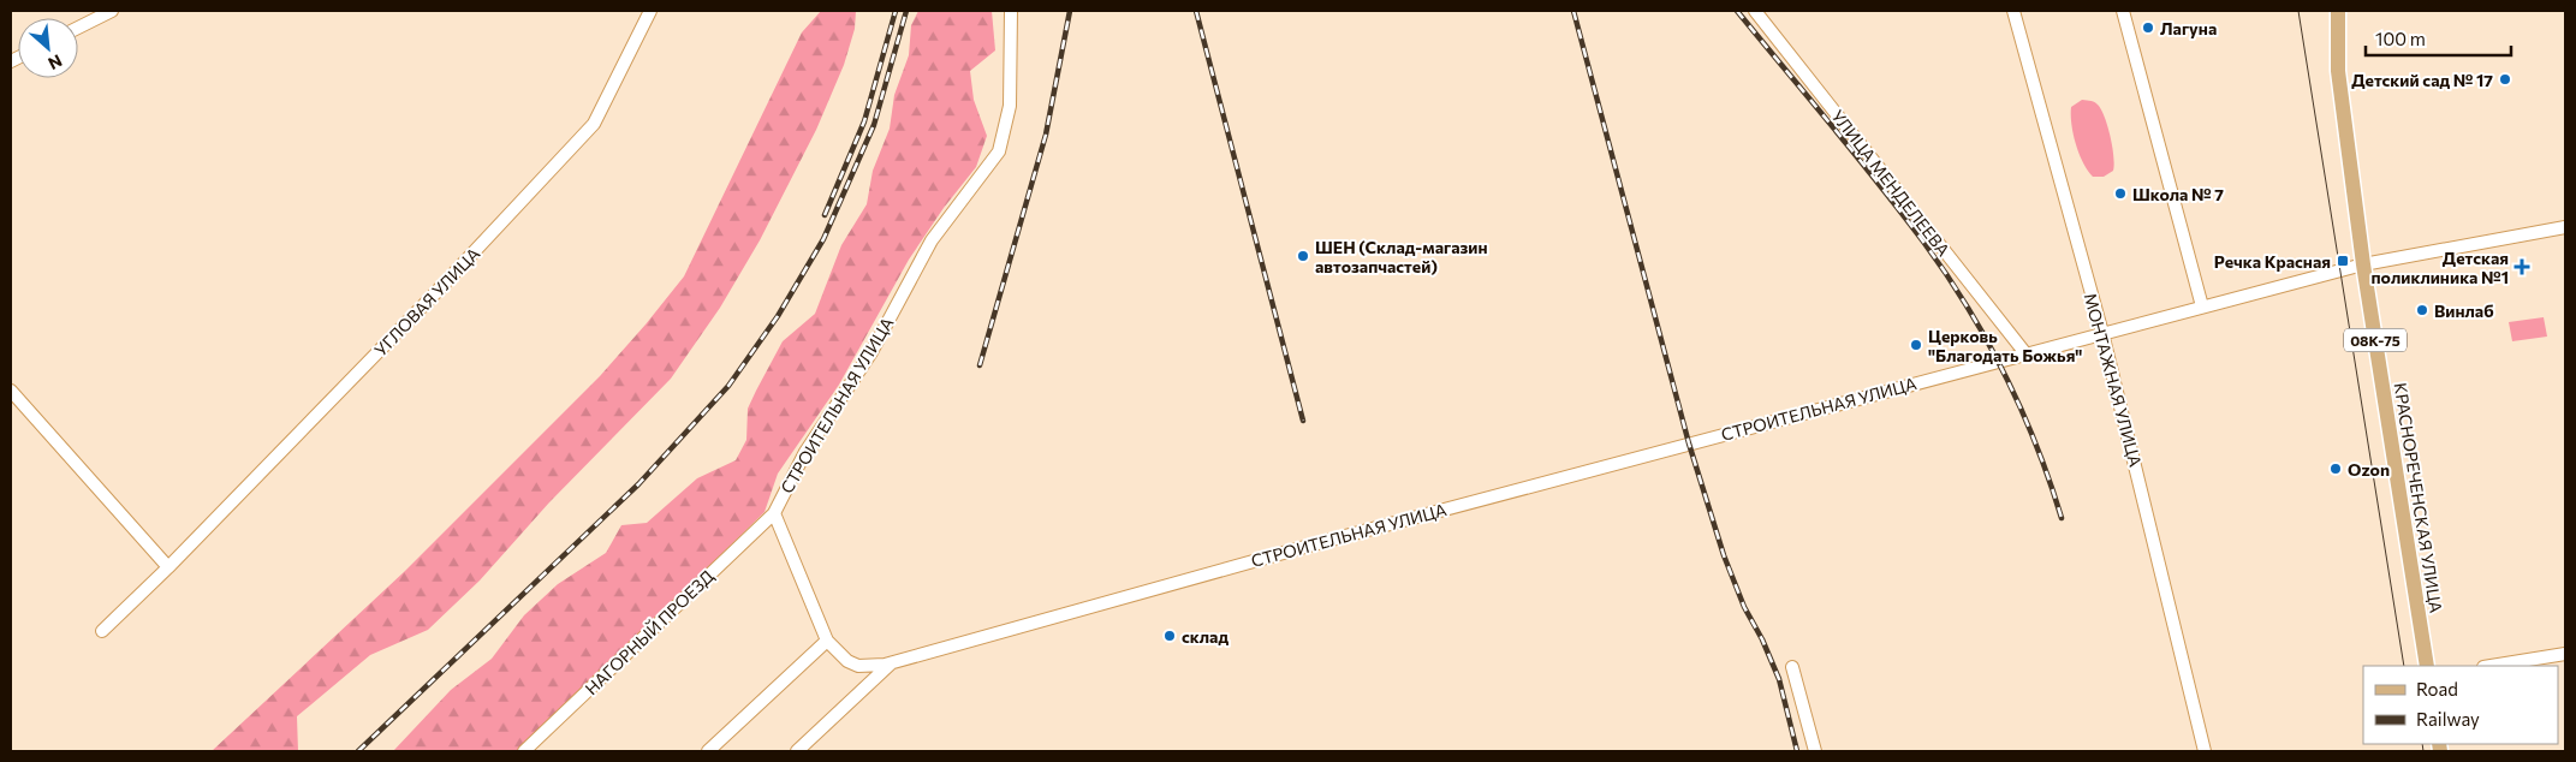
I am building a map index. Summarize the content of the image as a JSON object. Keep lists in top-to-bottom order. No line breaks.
{"streets":{"main road":["08К-75","КРАСНОРЕЧЕНСКАЯ УЛИЦА"],"street":["УЛИЦА МЕНДЕЛЕЕВА","УГЛОВАЯ УЛИЦА","МОНТАЖНАЯ УЛИЦА","СТРОИТЕЛЬНАЯ УЛИЦА","НАГОРНЫЙ ПРОЕЗД"]},"crossings":[["УЛИЦА МЕНДЕЛЕЕВА","СТРОИТЕЛЬНАЯ УЛИЦА"],["МОНТАЖНАЯ УЛИЦА","СТРОИТЕЛЬНАЯ УЛИЦА"],["СТРОИТЕЛЬНАЯ УЛИЦА","КРАСНОРЕЧЕНСКАЯ УЛИЦА"],["СТРОИТЕЛЬНАЯ УЛИЦА","НАГОРНЫЙ ПРОЕЗД"]],"places":{"other":["Лагуна","Детский сад № 17","Школа № 7","ШЕН (Склад-магазин автозапчастей)","Винлаб","Церковь \"Благодать Божья\"","Ozon","склад"],"transit":["Речка Красная"],"health":["Детская поликлиника №1"]},"legend":["Road","Railway"],"scale_bar":"100 m","north":"bottom right"}
